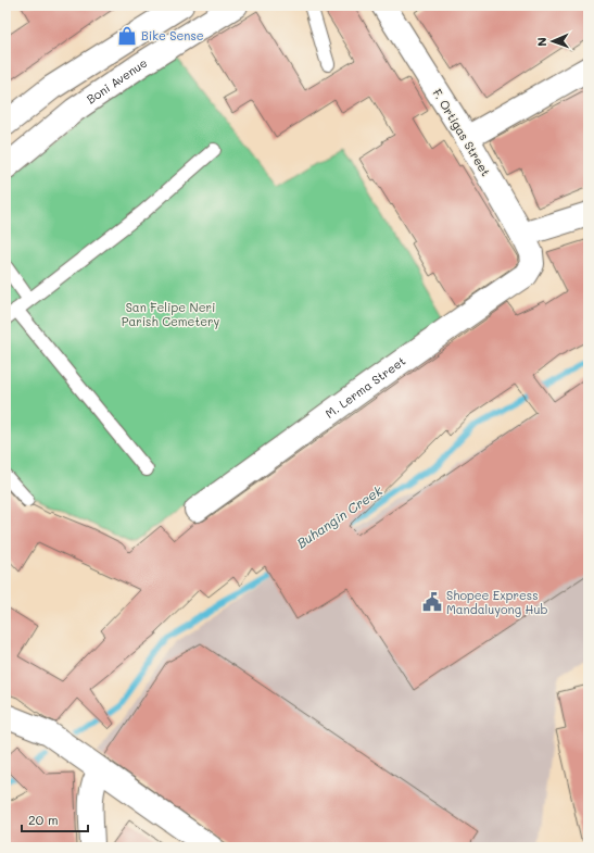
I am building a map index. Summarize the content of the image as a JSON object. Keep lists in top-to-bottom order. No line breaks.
{"streets":{"street":["Boni Avenue","F. Ortigas Street","M. Lerma Street"]},"crossings":[["F. Ortigas Street","M. Lerma Street"]],"water":["Buhangin Creek"],"parks":["San Felipe Neri Parish Cemetery"],"places":{"shop":["Bike Sense"],"public building":["Shopee Express Mandaluyong Hub"]},"scale_bar":"20 m","north":"left"}
